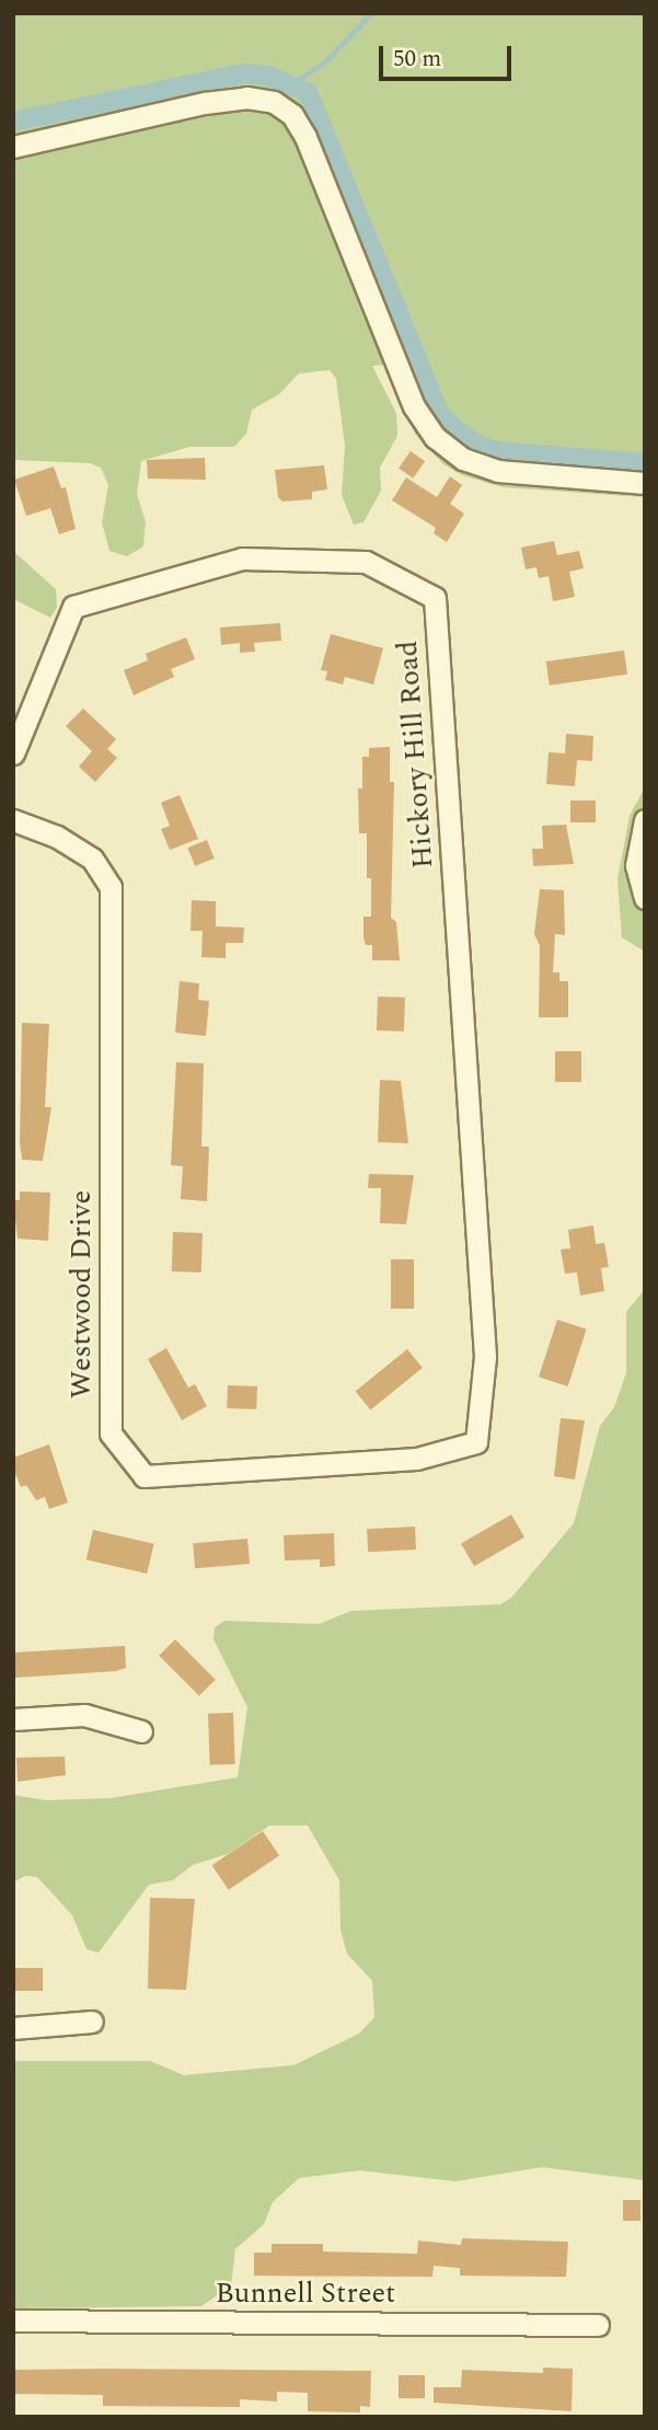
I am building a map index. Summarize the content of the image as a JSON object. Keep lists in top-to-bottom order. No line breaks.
{"streets":{"street":["Hickory Hill Road","Westwood Drive","Bunnell Street"]},"crossings":[["Hickory Hill Road","Westwood Drive"]],"scale_bar":"50 m"}
